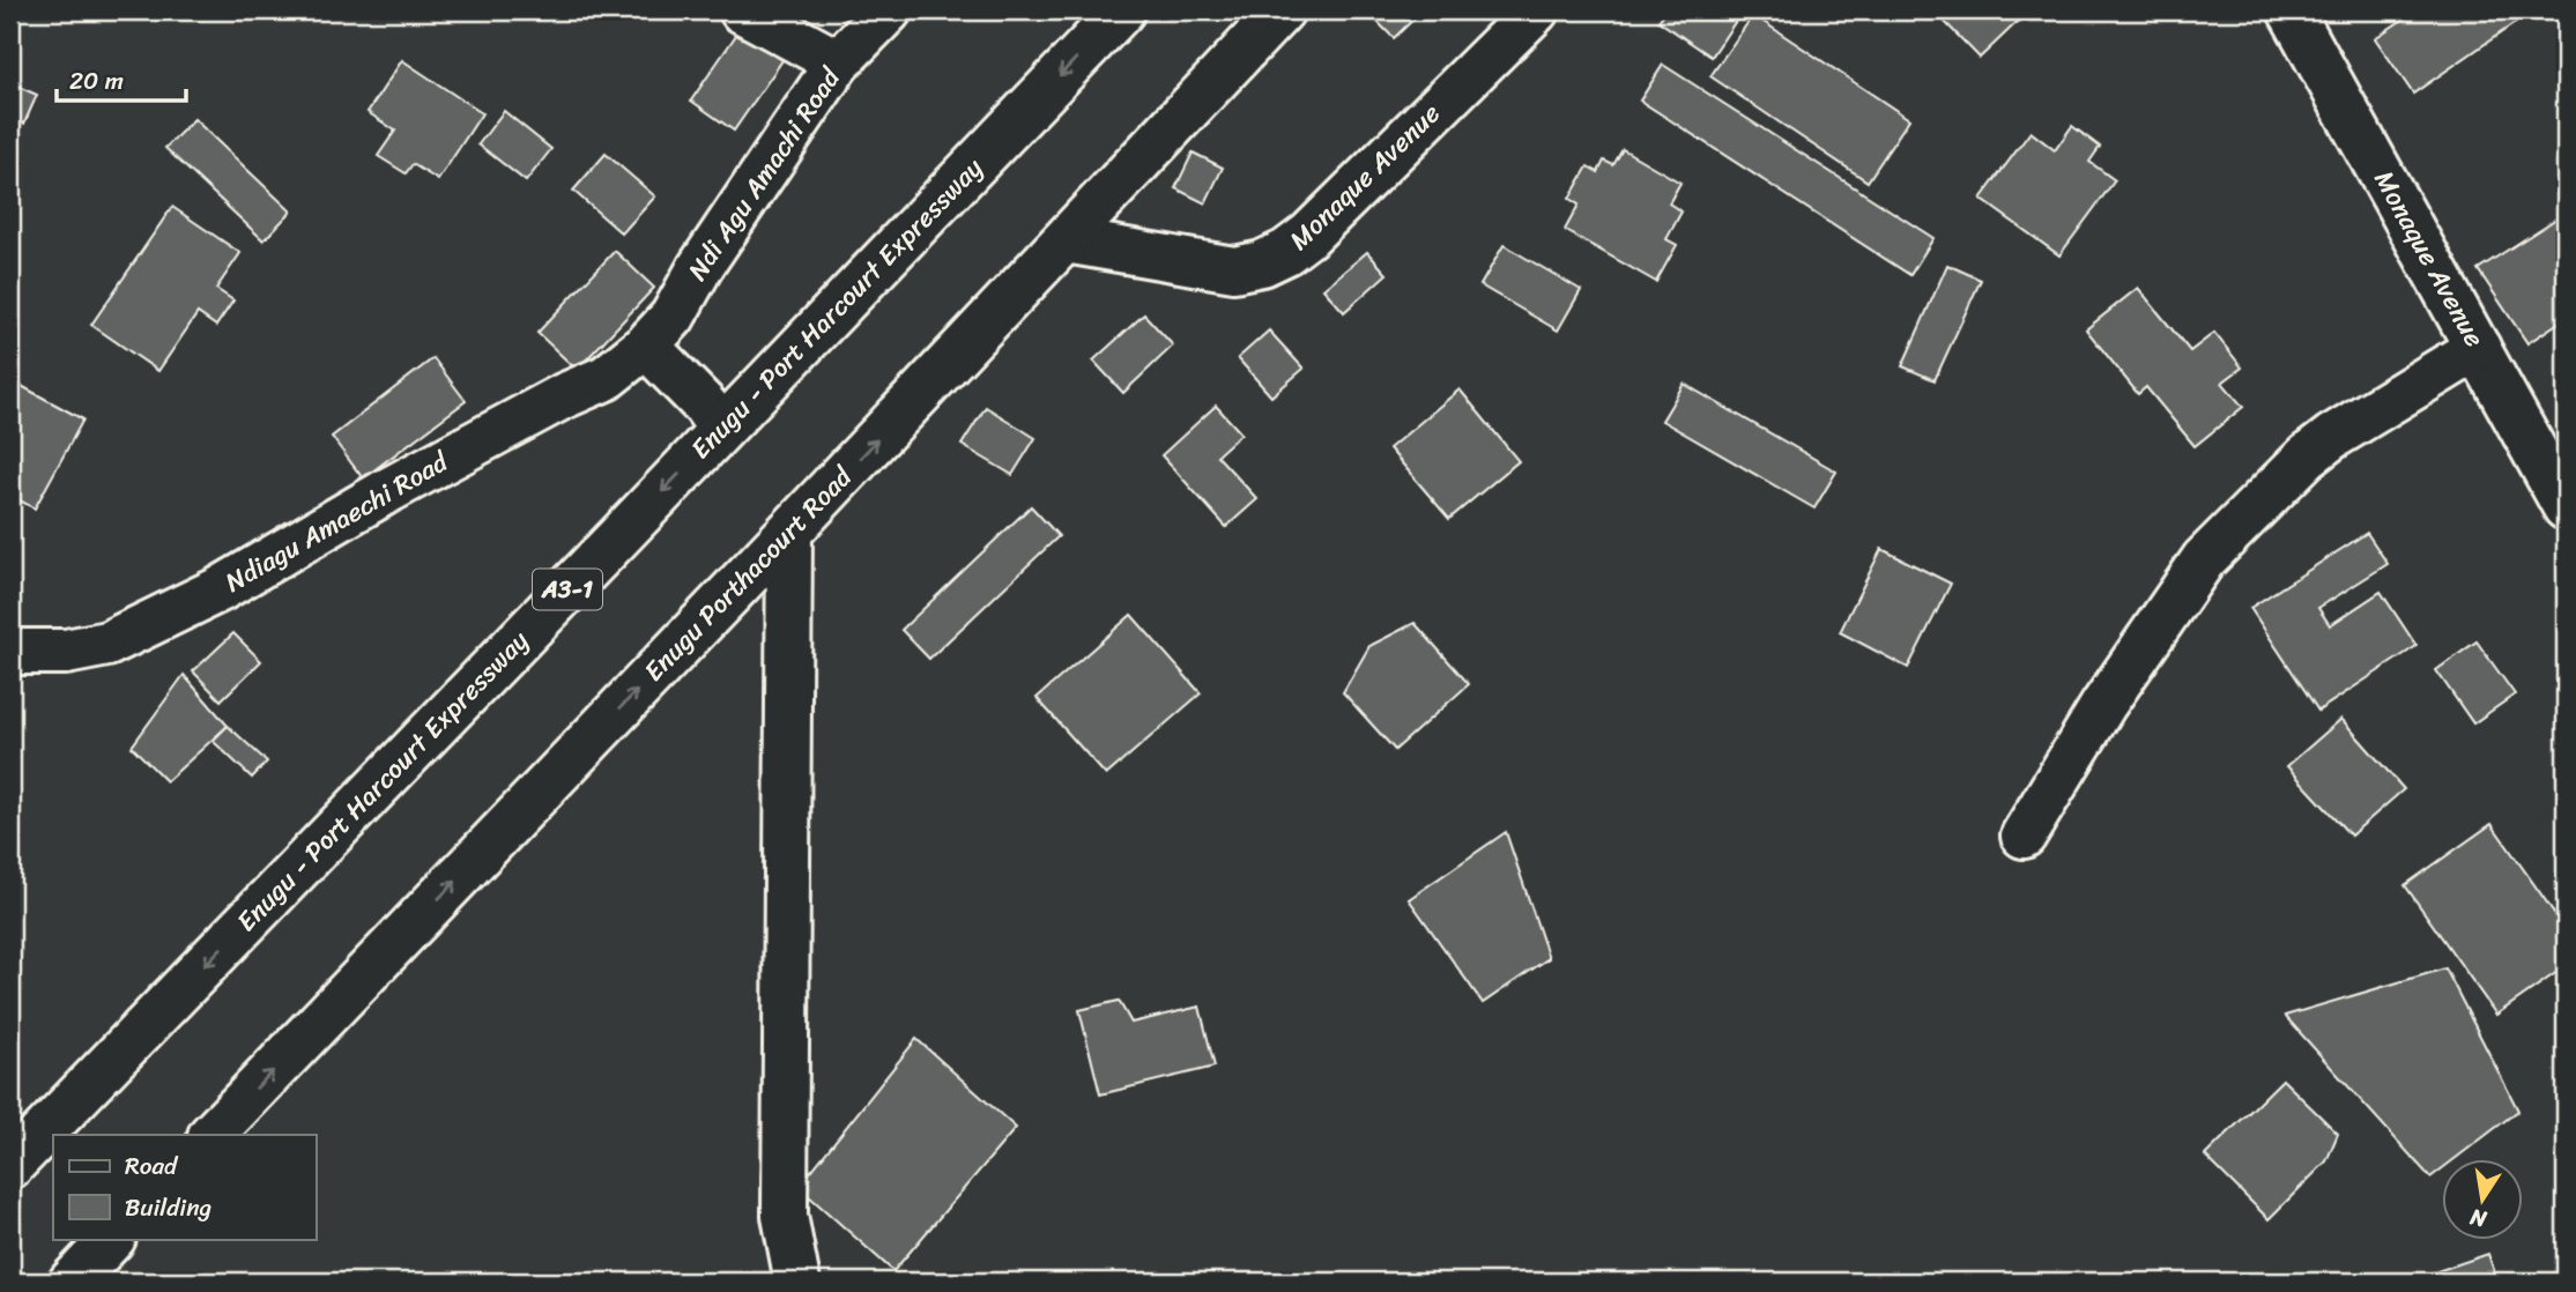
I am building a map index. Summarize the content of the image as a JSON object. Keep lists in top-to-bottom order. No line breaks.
{"streets":{"main road":["Ndi Agu Amachi Road","Monaque Avenue","Enugu - Port Harcourt Expressway","Ndiagu Amaechi Road","Enugu Porthacourt Road","A3-1"]},"crossings":[["Ndi Agu Amachi Road","Ndiagu Amaechi Road"],["Monaque Avenue","Enugu Porthacourt Road"]],"one_way":["Enugu - Port Harcourt Expressway","Enugu Porthacourt Road"],"legend":["Road","Building"],"scale_bar":"20 m","north":"bottom"}
